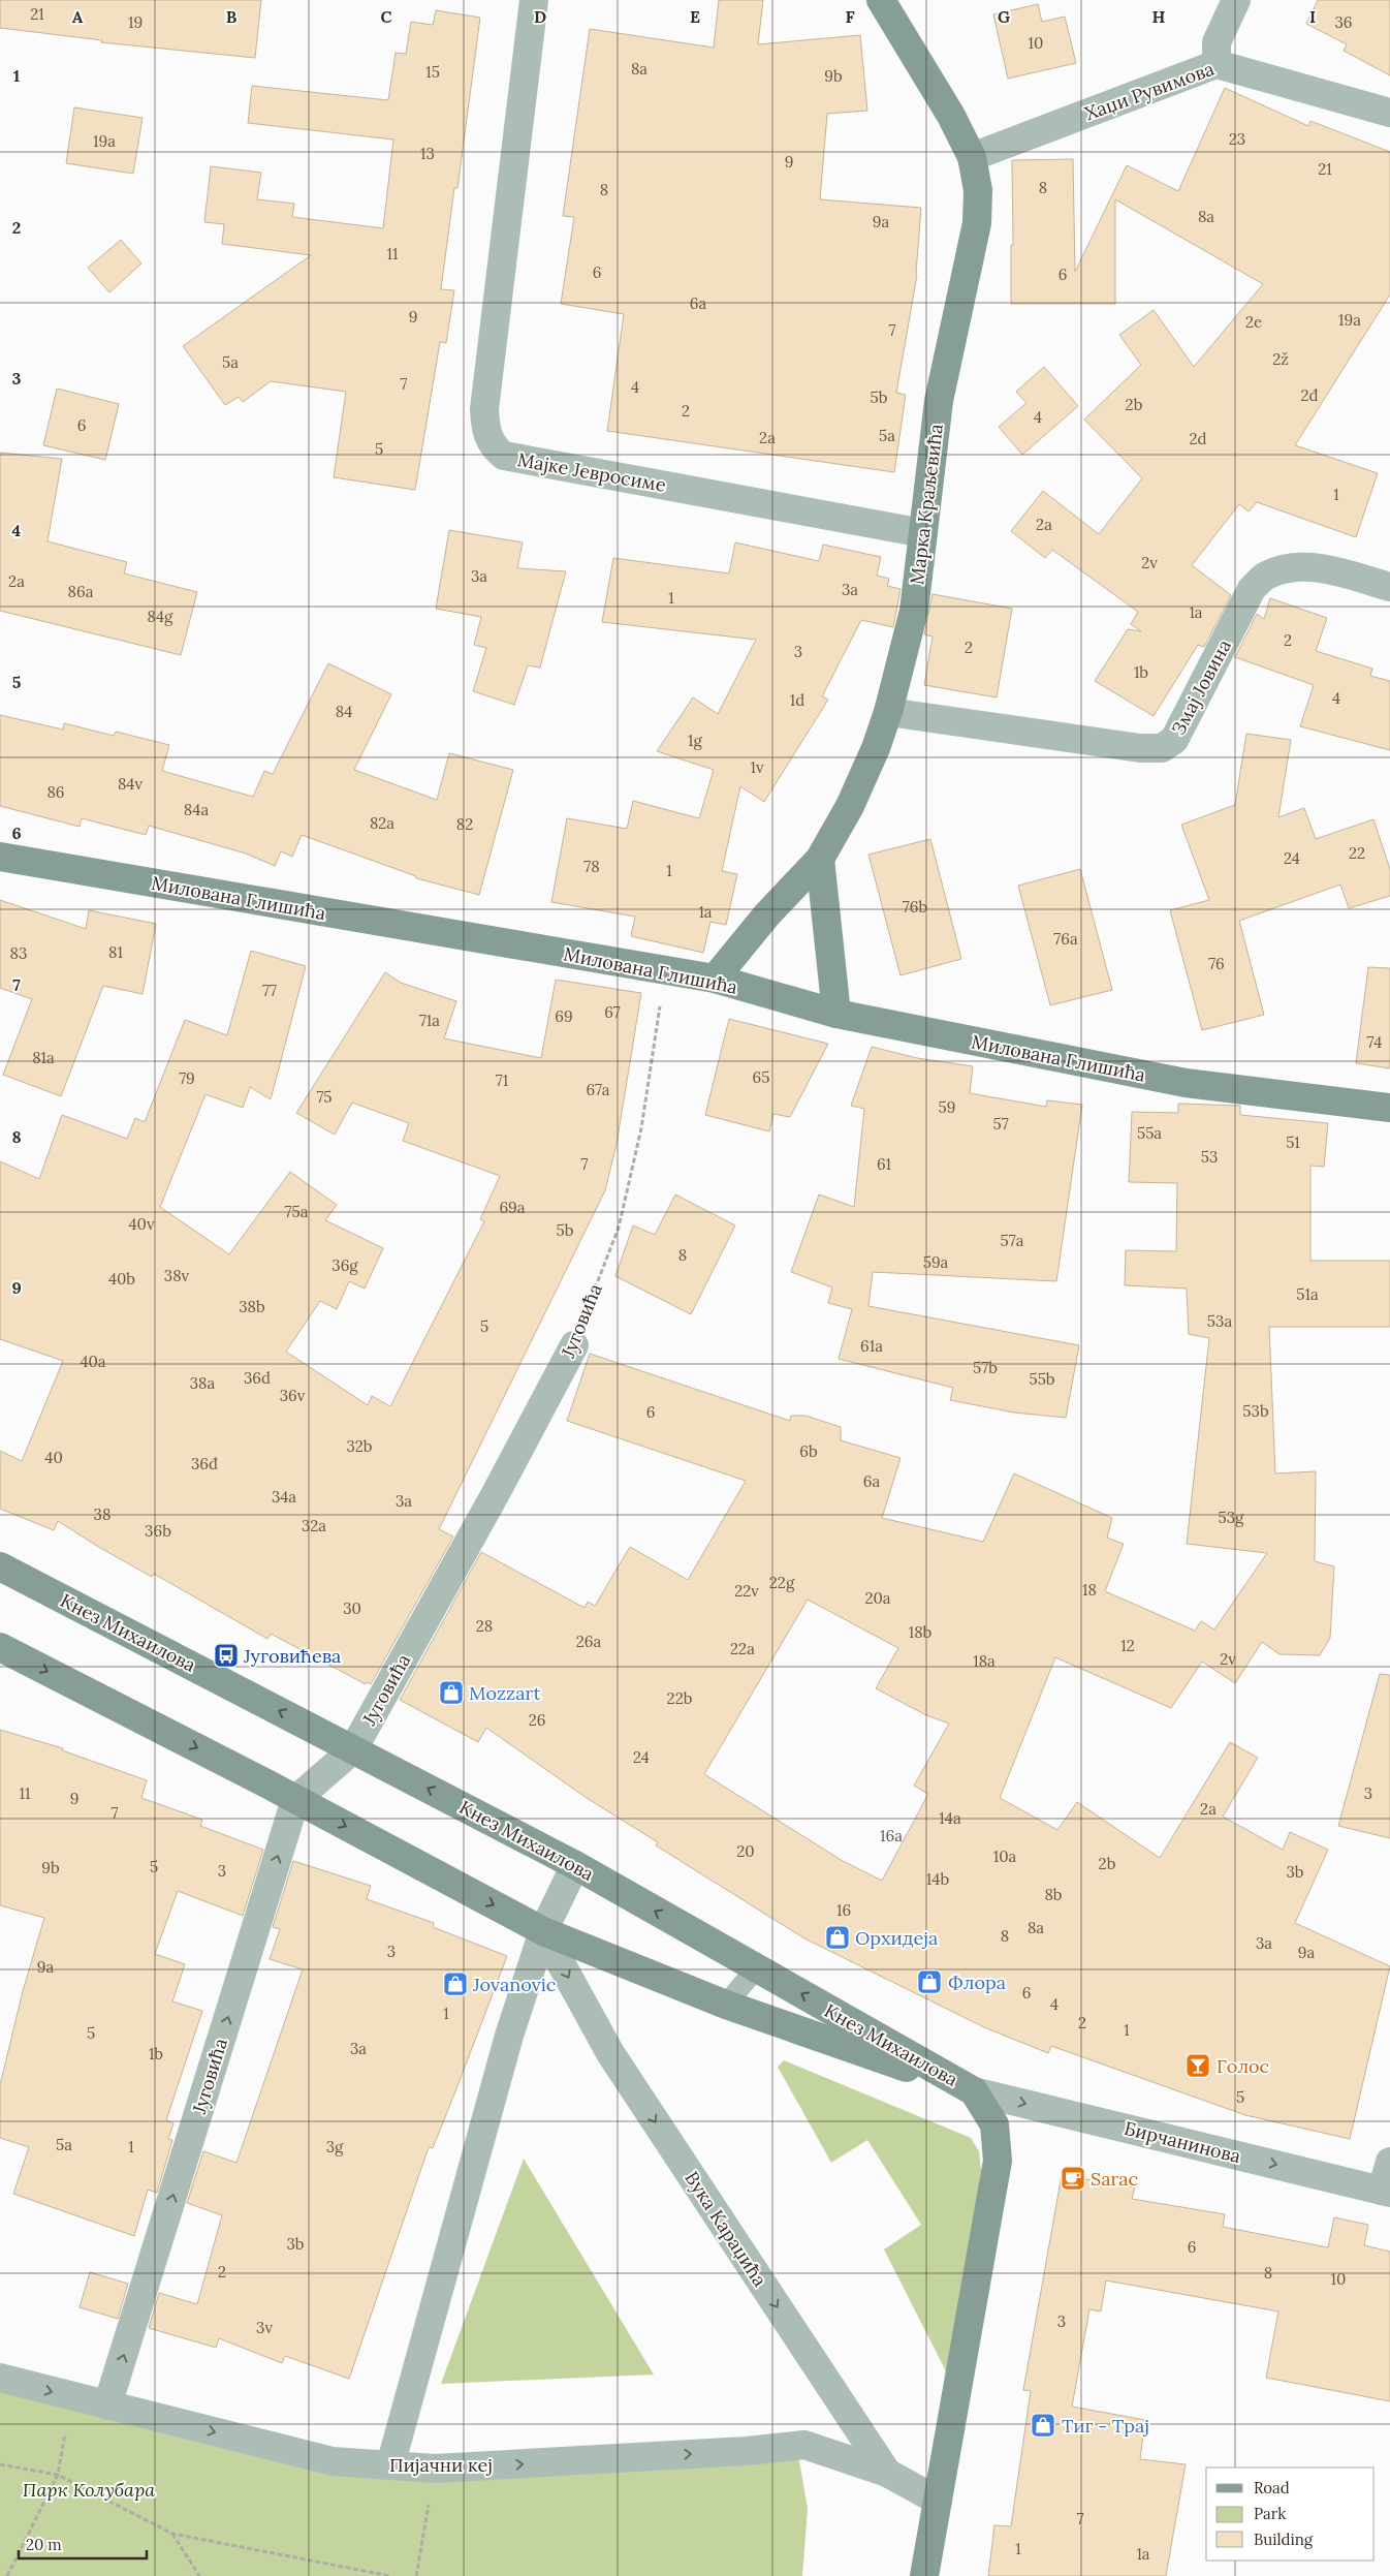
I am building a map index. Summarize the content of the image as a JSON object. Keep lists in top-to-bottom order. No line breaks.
{"streets":{"street":["Хаџи Рувимова","Мајке Јевросиме","Марка Краљевића","Змај Јовина","Милована Глишића","Југовића","Кнез Михаилова","Бирчанинова","Вука Караџића","Пијачни кеј"]},"crossings":[["Хаџи Рувимова","Марка Краљевића"],["Мајке Јевросиме","Марка Краљевића"],["Марка Краљевића","Змај Јовина"],["Марка Краљевића","Милована Глишића"],["Милована Глишића","Југовића"],["Југовића","Кнез Михаилова"],["Југовића","Пијачни кеј"],["Кнез Михаилова","Бирчанинова"],["Кнез Михаилова","Вука Караџића"],["Вука Караџића","Пијачни кеј"]],"one_way":["Југовића","Бирчанинова","Вука Караџића","Пијачни кеј"],"parks":["Парк Колубара"],"places":{"bus stop":["Југовићева"],"shop":["Mozzart","Орхидеја","Флора","Jovanovic","Тиг - Трај"],"bar":["Голос"],"cafe":["Sarac"]},"house_numbers":["21","19","36","10","8a","15","9b","23","19a","13","9","21","8","8","8a","9a","11","6","6","6a","9","19a","2e","7","2ž","5a","7","4","2đ","5b","2b","2","4","6","5a","2a","2d","5","1","2a","2v","3a","2a","3a","86a","1","1a","84g","2","2","3","1b","4","1d","84","1g","1v","84v","86","84a","82a","82","22","24","78","1","76b","1a","76a","81","83","76","77","67","69","71a","74","81a","65","79","71","67a","75","59","57","55a","51","53","7","61","69a","75a","40v","5b","57a","8","59a","36g","38v","40b","51a","38b","53a","5","61a","40a","57b","36d","55b","38a","36v","53b","6","32b","6b","40","36đ","6a","34a","3a","38","53g","32a","36b","22g","18","22v","20a","30","28","18b","26a","12","22a","2v","18a","22b","26","24","11","3","9","2a","7","14a","16a","20","10a","2b","5","9b","3","3b","14b","8b","16","8a","8","3a","3","9a","9a","6","4","1","2","1","5","3a","1b","5","5a","1","3g","3b","6","2","8","10","3","3v","7","1","1a"],"legend":["Road","Park","Building"],"scale_bar":"20 m","grid":{"columns":["A","B","C","D","E","F","G","H","I"],"rows":["1","2","3","4","5","6","7","8","9"]}}
